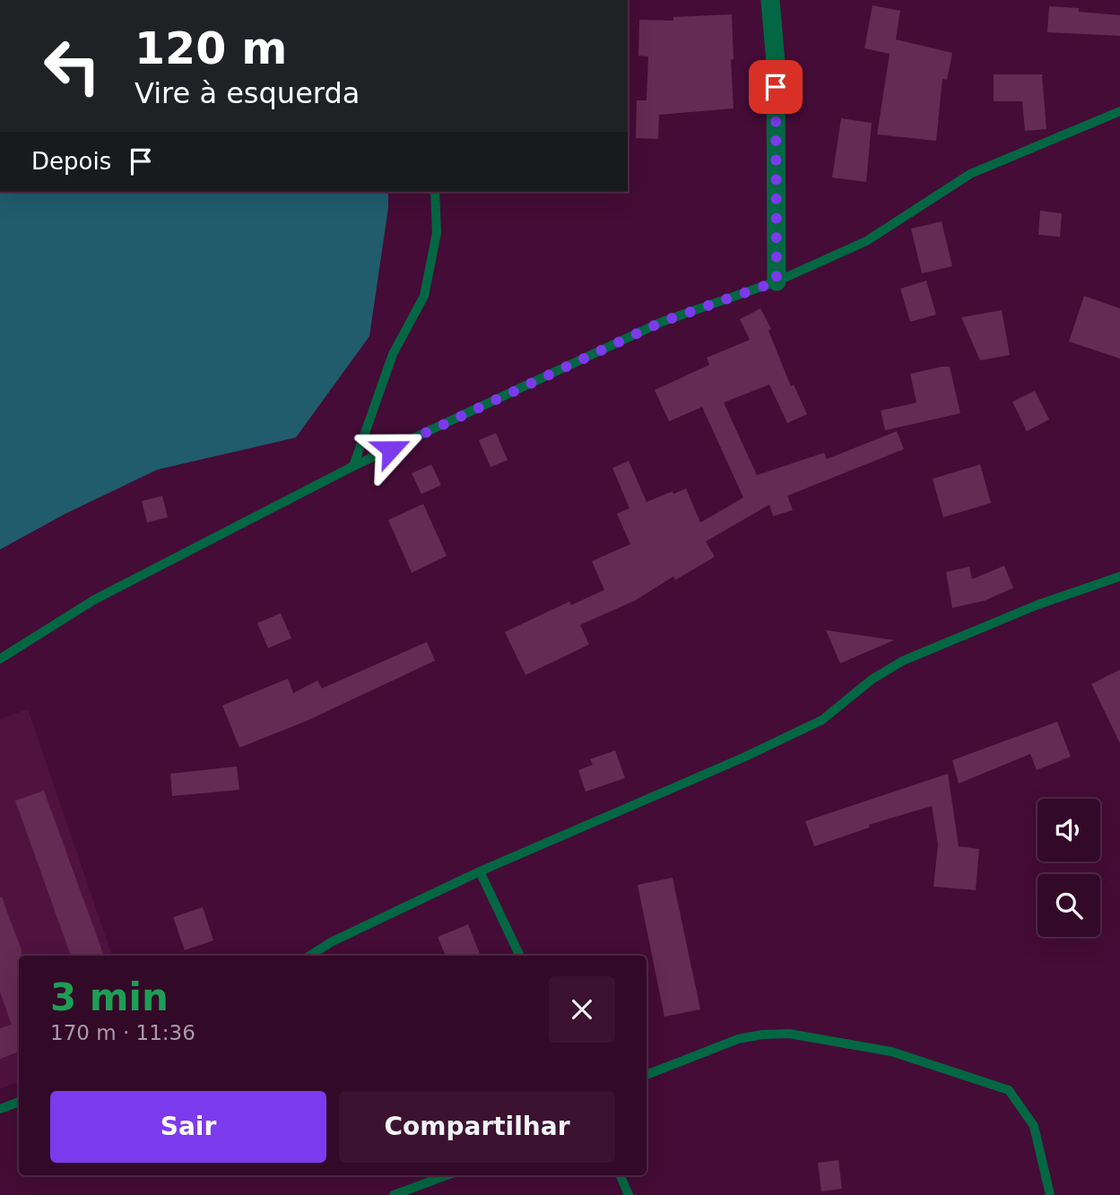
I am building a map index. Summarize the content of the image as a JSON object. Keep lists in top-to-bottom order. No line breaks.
{"page":{"turn":["120 m","Vire à esquerda"],"then":"Depois","heading":["3 min","170 m · 11:36"],"buttons":["Sair","Compartilhar"]}}
